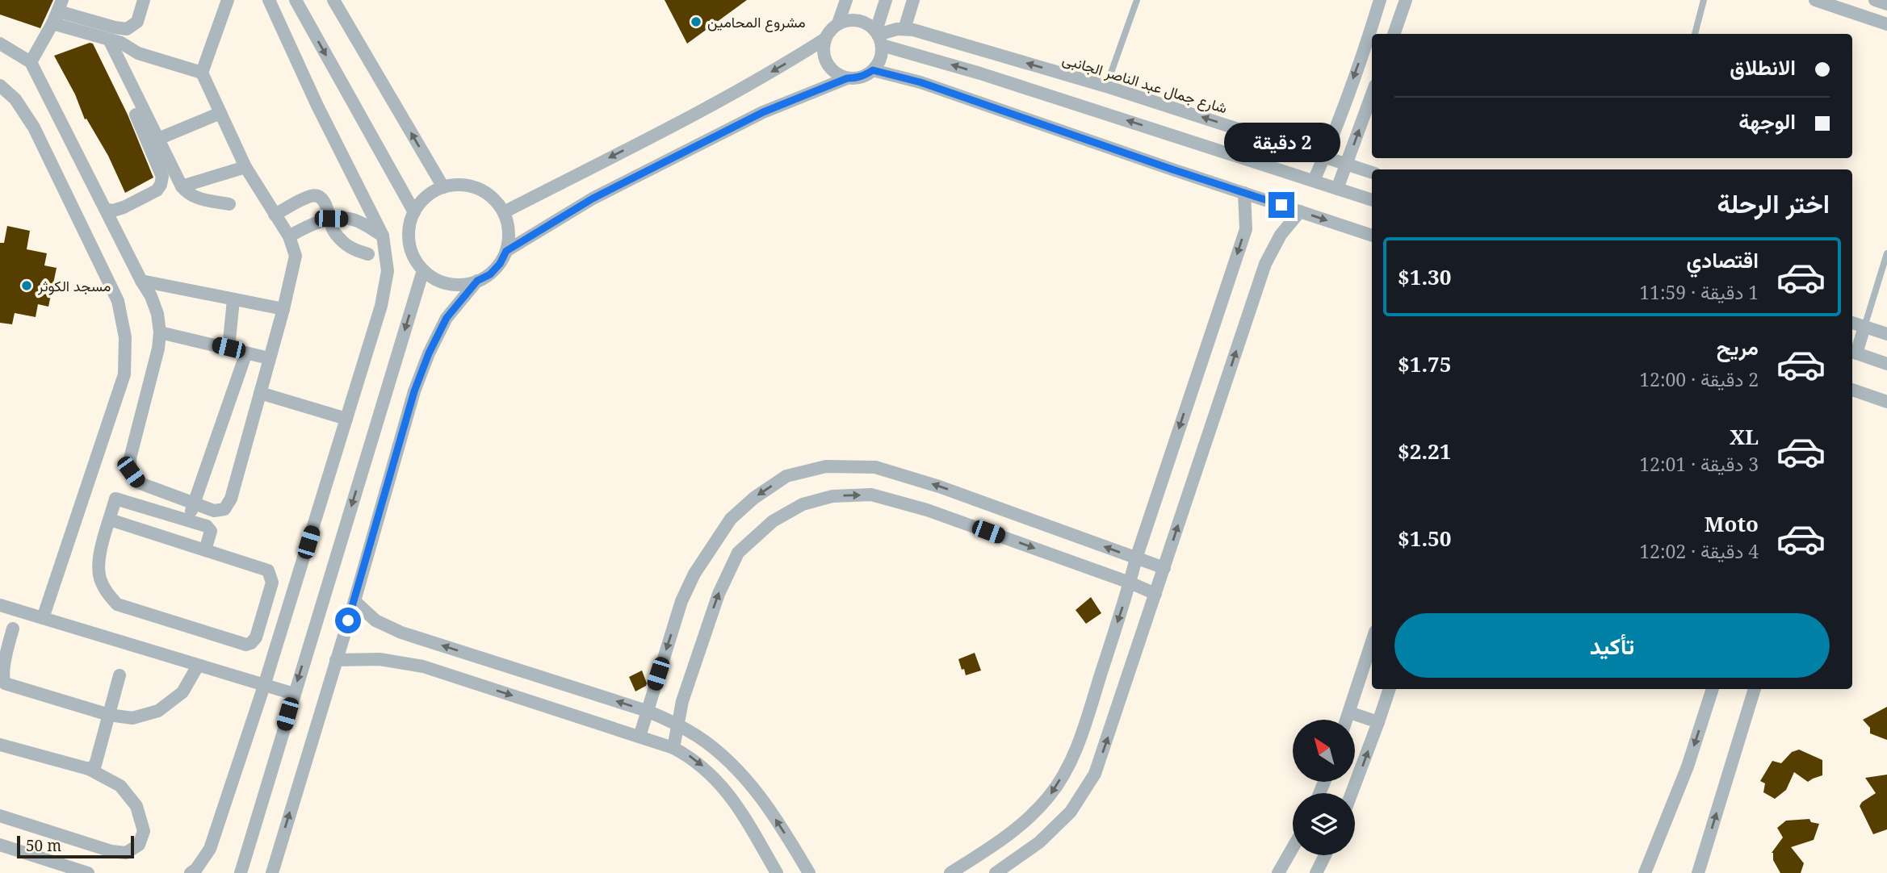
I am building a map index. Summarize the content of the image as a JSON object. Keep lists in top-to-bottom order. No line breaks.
{"streets":{"street":["شارع جمال عبد الناصر الجانبى"]},"places":["مشروع المحامين","مسجد الكوثر"],"scale_bar":"50 m","north":"top left","page":{"banner":["الانطلاق","الوجهة"],"bubble":"2 دقيقة","heading":"اختر الرحلة","list":[{"name":"اقتصادي","note":"1 دقيقة · 11:59","value":"$1.30"},{"name":"مريح","note":"2 دقيقة · 12:00","value":"$1.75"},{"name":"XL","note":"3 دقيقة · 12:01","value":"$2.21"},{"name":"Moto","note":"4 دقيقة · 12:02","value":"$1.50"}],"buttons":"تأكيد","scale":"50 m"}}
